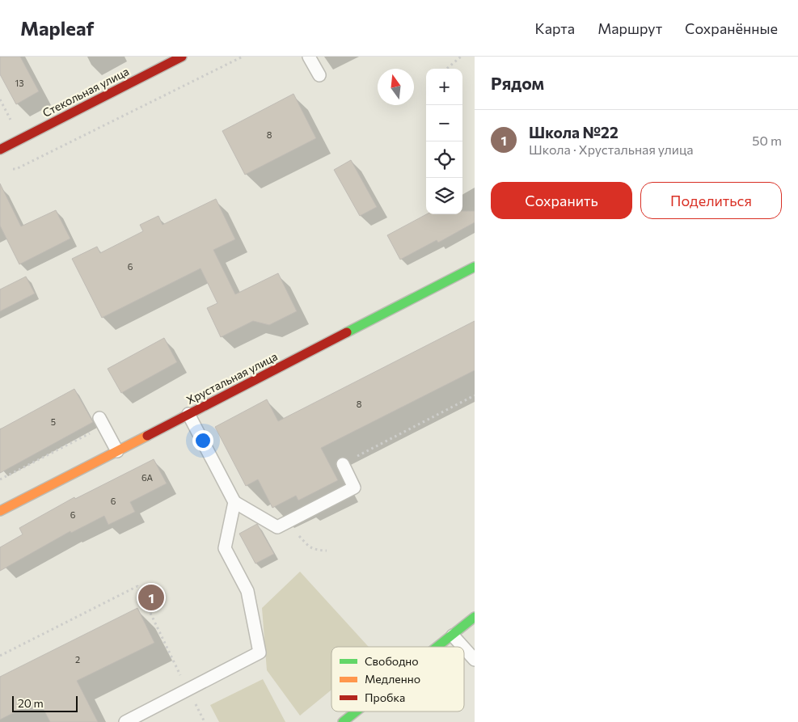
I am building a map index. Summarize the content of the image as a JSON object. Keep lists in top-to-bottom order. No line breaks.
{"streets":{"street":["Стекольная улица","Хрустальная улица"]},"house_numbers":["13","8","6","8","5","6А","6","6","2"],"legend":["Свободно","Медленно","Пробка"],"scale_bar":"20 m","north":"top","page":{"header":"Mapleaf","nav":["Карта","Маршрут","Сохранённые"],"heading":"Рядом","map_buttons":["+","−"],"list":[{"mark":"1","name":"Школа №22","note":"Школа · Хрустальная улица","value":"50 m"}],"buttons":["Сохранить","Поделиться"],"pins":"1","scale":"20 m"}}
